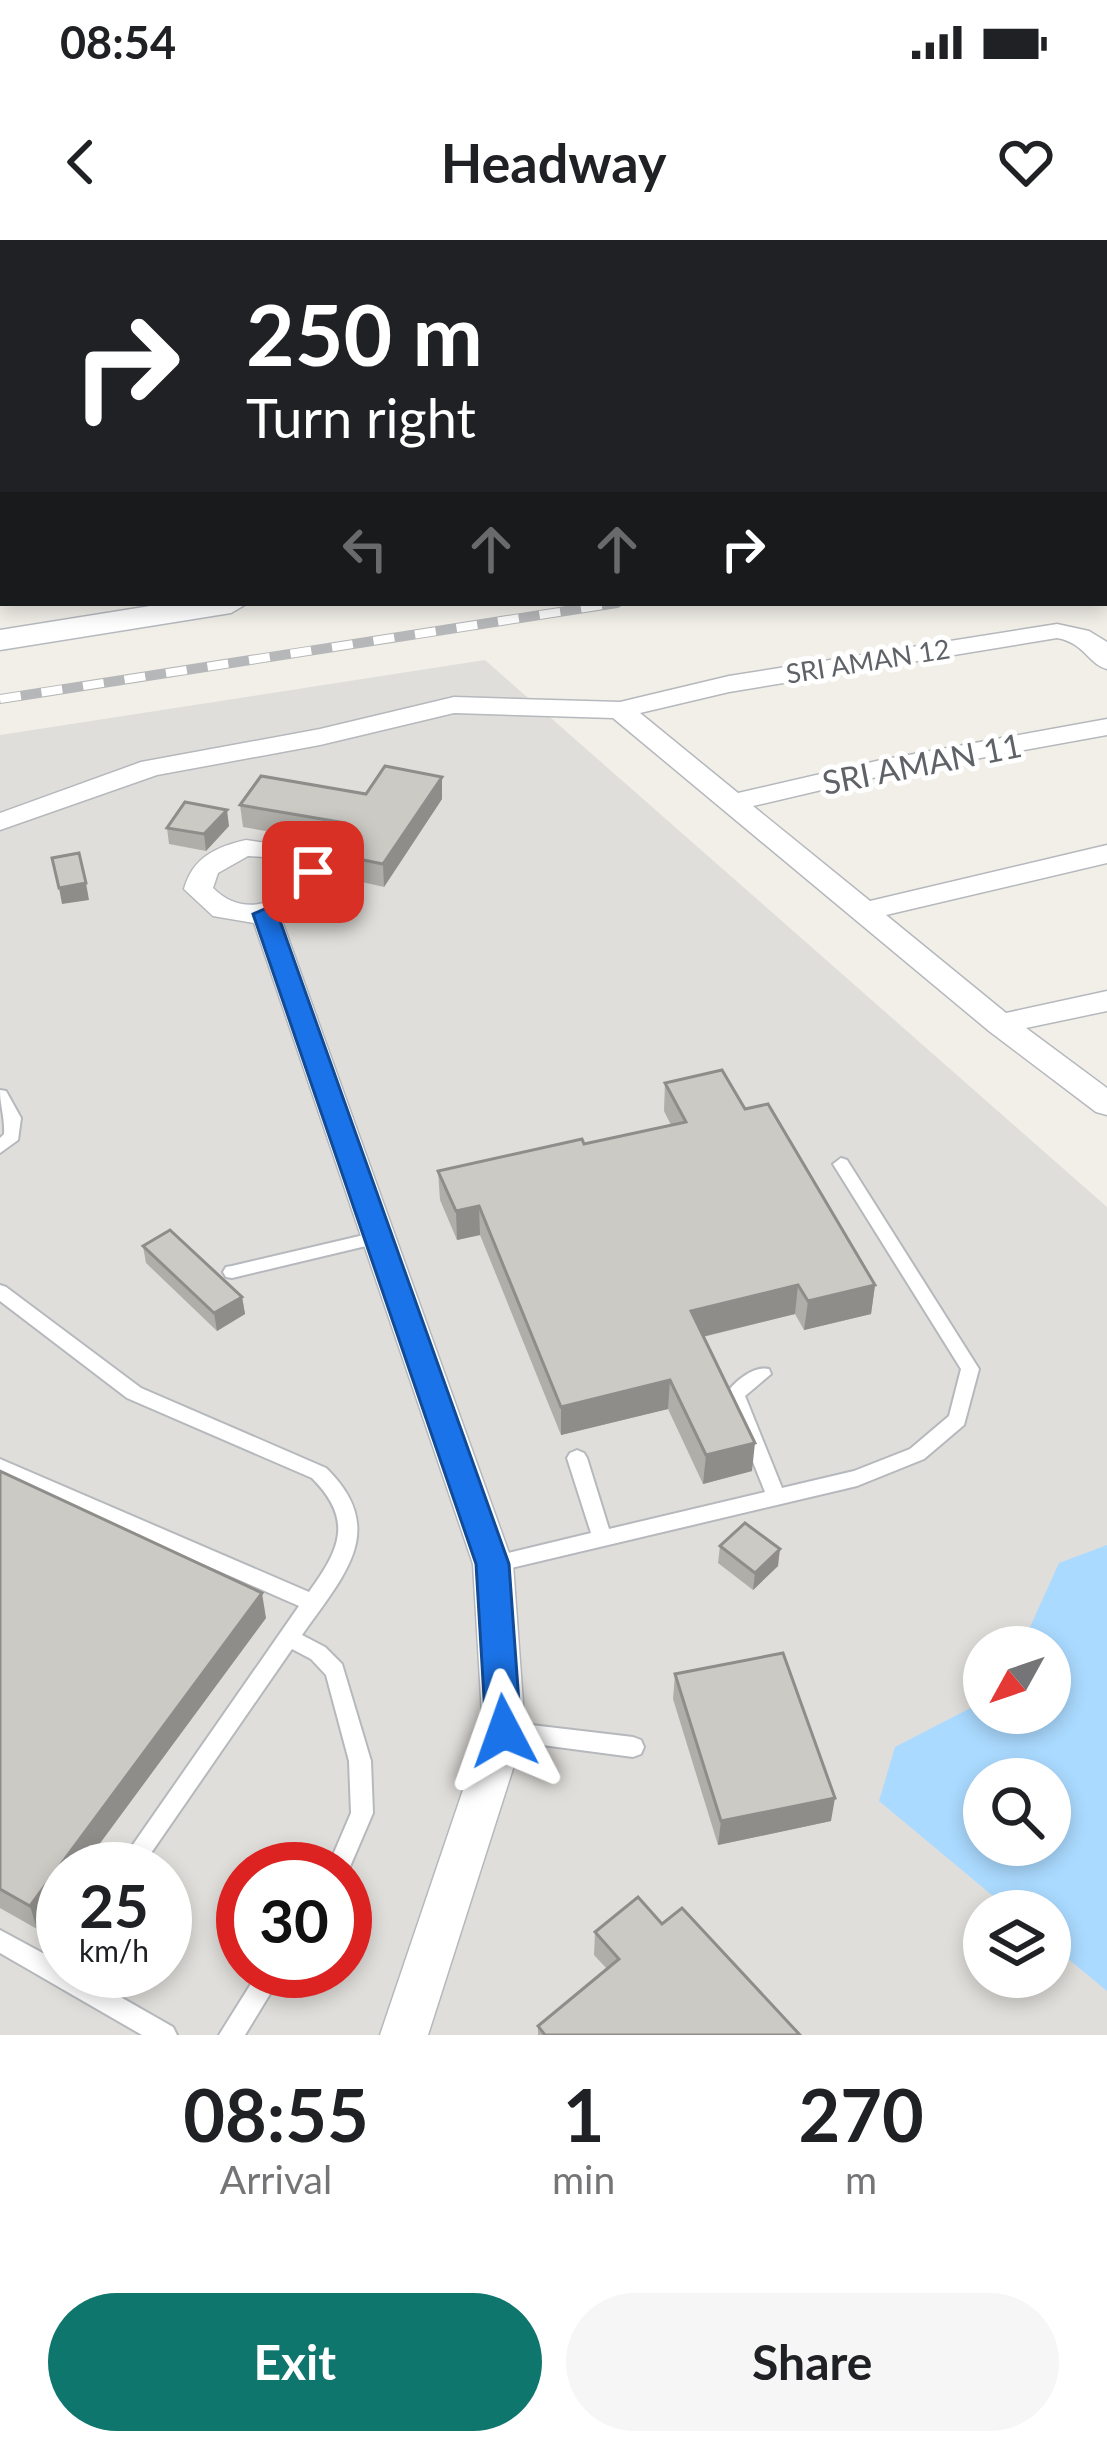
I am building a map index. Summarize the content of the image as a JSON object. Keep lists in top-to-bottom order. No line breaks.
{"streets":{"street":["SRI AMAN 12","SRI AMAN 11"]},"north":"bottom left","page":{"status":"08:54","header":"Headway","turn":["250 m","Turn right"],"speed":"25 km/h","limit":"30","eta":["08:55","Arrival","1","min","270","m"],"buttons":["Exit","Share"]}}
